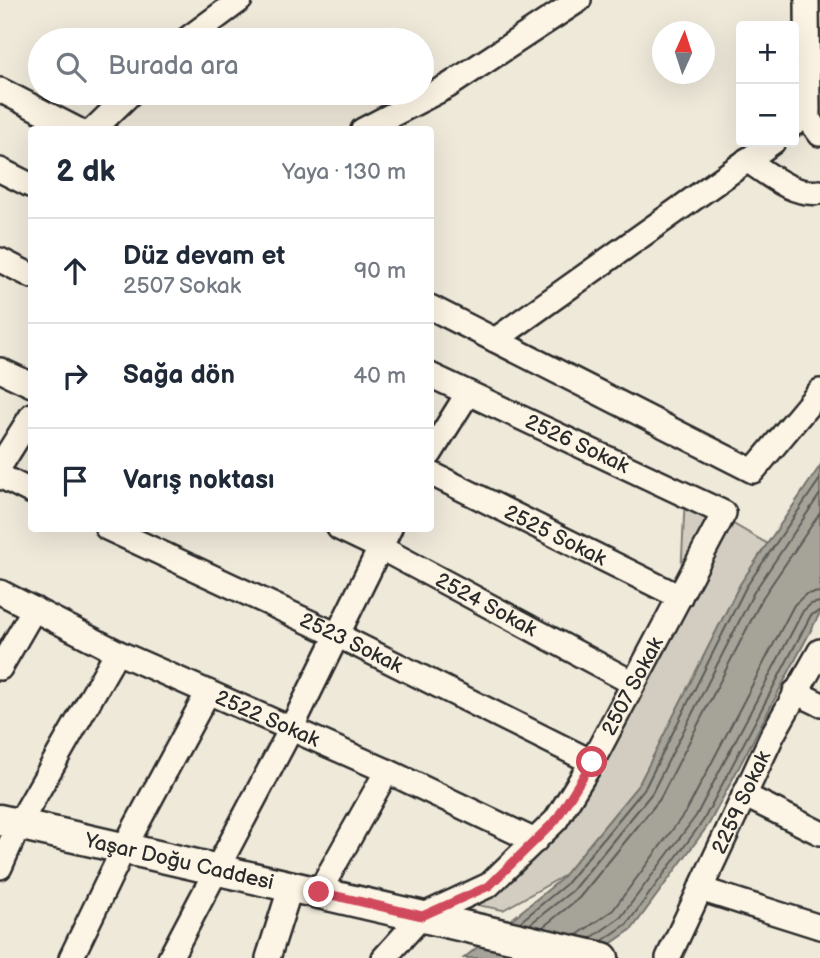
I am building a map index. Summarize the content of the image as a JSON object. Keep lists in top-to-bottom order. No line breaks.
{"streets":{"main road":["Yaşar Doğu Caddesi"],"street":["2526 Sokak","2525 Sokak","2524 Sokak","2523 Sokak","2507 Sokak","2522 Sokak","2259 Sokak"]},"crossings":[["2526 Sokak","2507 Sokak"],["2525 Sokak","2507 Sokak"],["2524 Sokak","2507 Sokak"],["2523 Sokak","2507 Sokak"],["2507 Sokak","2522 Sokak"],["2507 Sokak","Yaşar Doğu Caddesi"]],"north":"top","page":{"map_buttons":["+","−"],"search":"Burada ara","heading":["2 dk","Yaya · 130 m"],"list":[["Düz devam et","2507 Sokak","90 m"],["Sağa dön","40 m"],"Varış noktası"]}}
